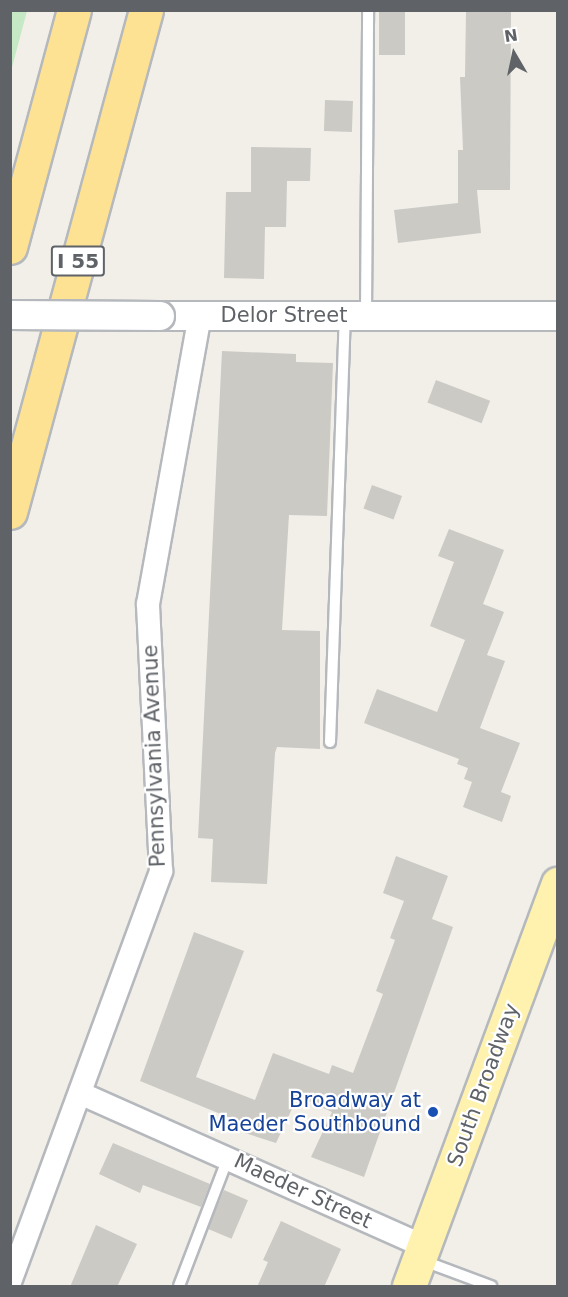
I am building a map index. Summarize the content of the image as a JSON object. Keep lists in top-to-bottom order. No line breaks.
{"streets":{"highway":["I 55"],"main road":["South Broadway"],"street":["Delor Street","Pennsylvania Avenue","Maeder Street"]},"crossings":[["Delor Street","Pennsylvania Avenue"],["Pennsylvania Avenue","Maeder Street"],["South Broadway","Maeder Street"]],"places":["Broadway at Maeder Southbound"],"north":"top"}
